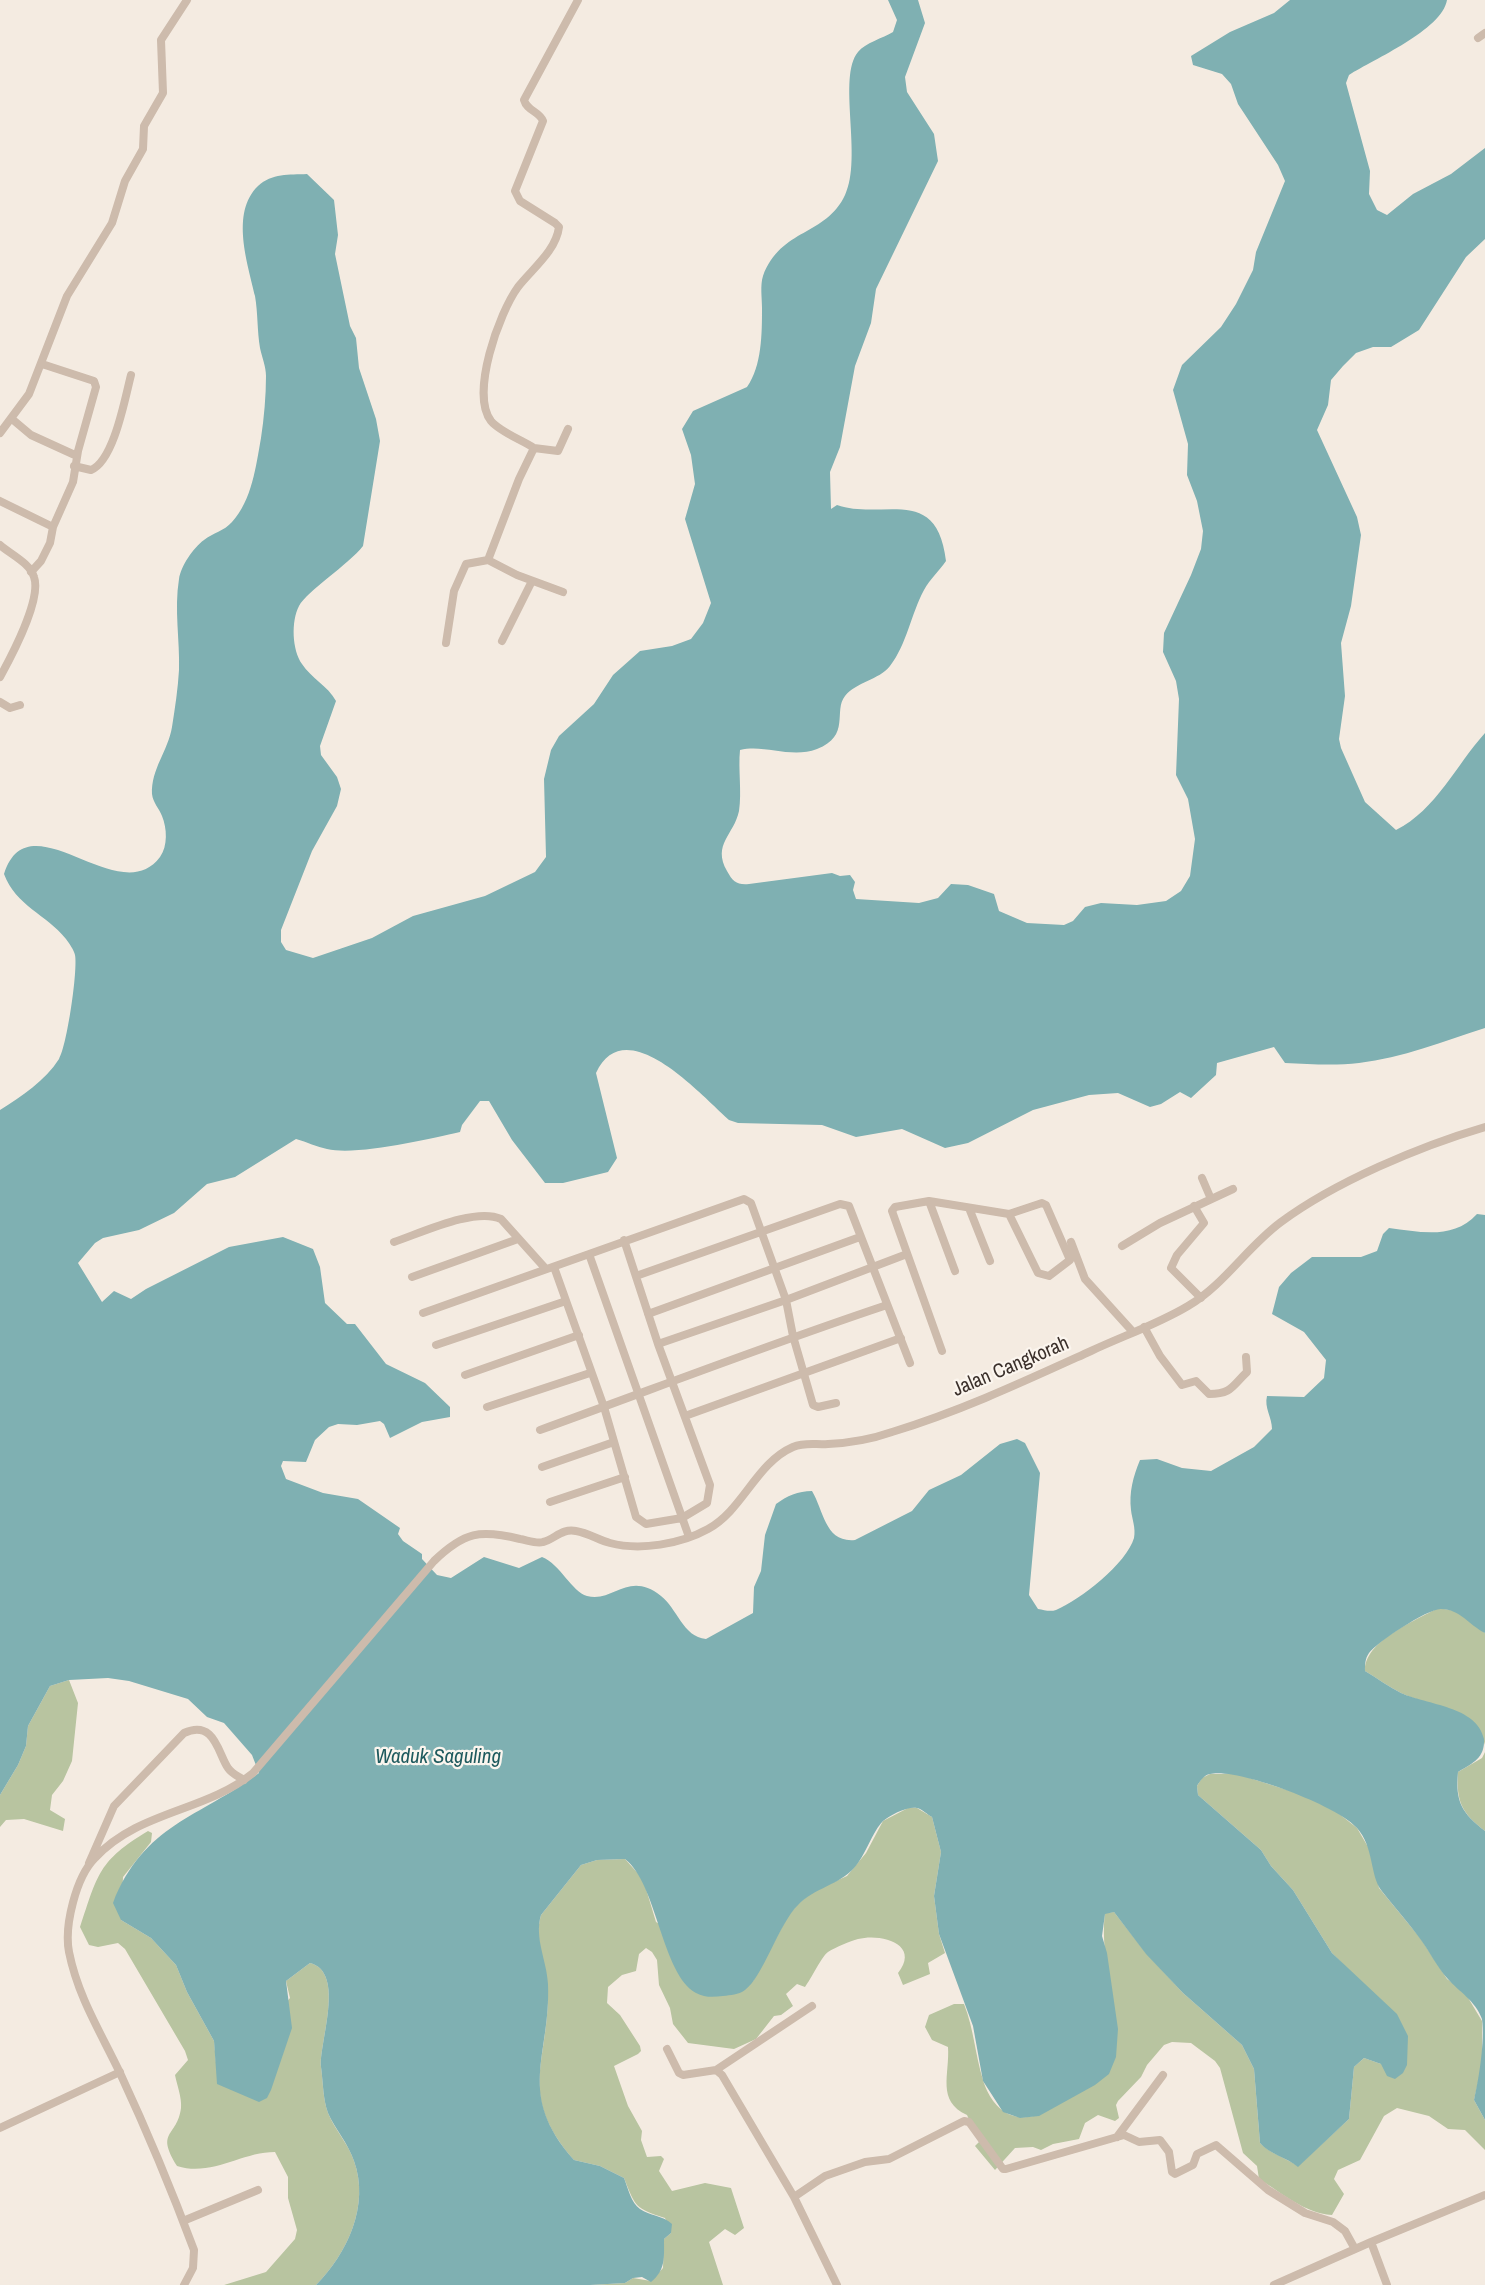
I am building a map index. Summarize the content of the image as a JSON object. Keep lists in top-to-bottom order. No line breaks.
{"streets":{"street":["Jalan Cangkorah"]},"water":["Waduk Saguling"]}
